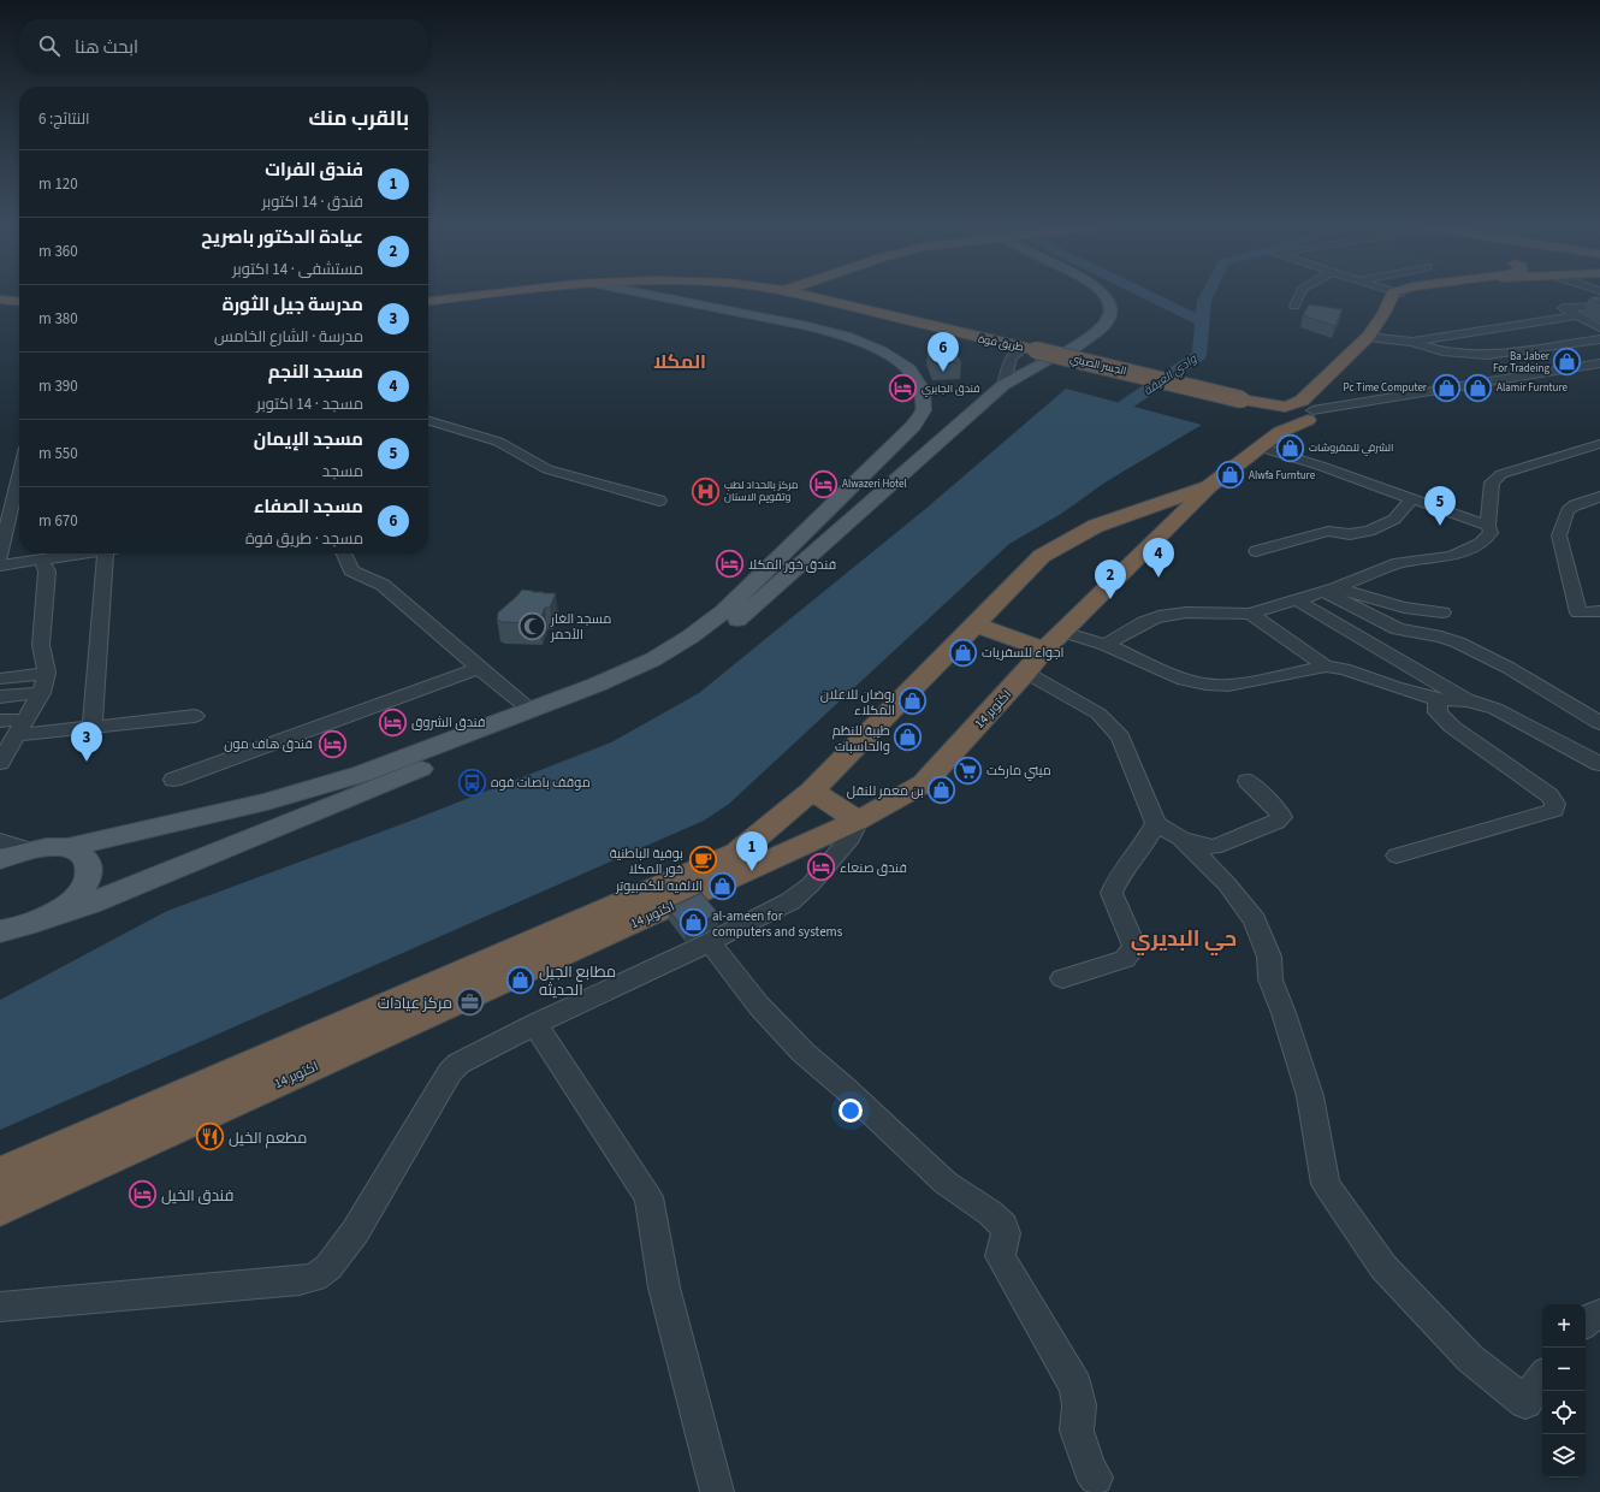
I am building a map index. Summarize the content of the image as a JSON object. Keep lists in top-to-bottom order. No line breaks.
{"streets":{"highway":["طريق فوة","الجسر الصيني","14 اكتوبر"]},"crossings":[["طريق فوة","الجسر الصيني"]],"districts":["المكلا","حي البديري"],"water":["وادي العيقة"],"places":{"shop":["Ba Jaber For Tradeing","Pc Time Computer","Alamir Furnture","الشرفي للمفروشات","Alwfa Furnture","اجواء للسفريات","روضان للاعلان المكلاء","طيبة للنظم والحاسبات","بن معمر للنقل","الالفيه للكمبيوتر","al-ameen for computers and systems","مطابع الجيل الحديثه"],"hotel":["فندق الجابري","Alwazeri Hotel","فندق خور المكلا","فندق الشروق","فندق هاف مون","فندق صنعاء","فندق الخيل"],"hospital":["مركز بالحداد لطب وتقويم الاسنان"],"mosque":["مسجد الغار الأحمر"],"supermarket":["ميني ماركت"],"bus stop":["موقف باصات فوه"],"cafe":["بوفية الباطنية خور المكلا"],"office":["مركز عيادات"],"restaurant":["مطعم الخيل"]},"page":{"search":"ابحث هنا","heading":["بالقرب منك","النتائج: 6"],"list":[{"mark":"1","name":"فندق الفرات","note":"فندق · 14 اكتوبر","value":"120 m"},{"mark":"2","name":"عيادة الدكتور باصريح","note":"مستشفى · 14 اكتوبر","value":"360 m"},{"mark":"3","name":"مدرسة جيل الثورة","note":"مدرسة · الشارع الخامس","value":"380 m"},{"mark":"4","name":"مسجد النجم","note":"مسجد · 14 اكتوبر","value":"390 m"},{"mark":"5","name":"مسجد الإيمان","note":"مسجد","value":"550 m"},{"mark":"6","name":"مسجد الصفاء","note":"مسجد · طريق فوة","value":"670 m"}],"pins":["6","5","4","2","3","1"],"map_buttons":["+","−"]}}
